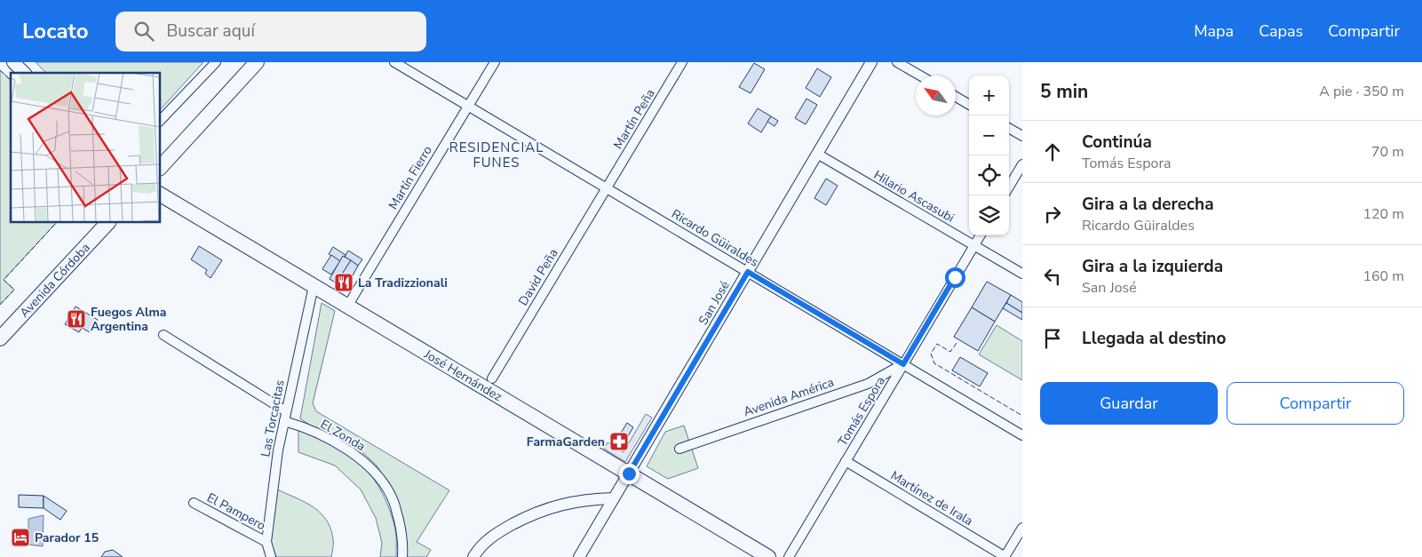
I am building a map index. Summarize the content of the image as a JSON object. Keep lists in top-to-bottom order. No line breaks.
{"streets":{"main road":["Avenida Córdoba","José Hernández"],"street":["Martín Peña","Martín Fierro","Hilario Ascasubi","Ricardo Güiraldes","David Peña","San José","Avenida América","Tomás Espora","Las Torcacitas","El Zonda","Martínez de Irala","El Pampero"]},"crossings":[["Martín Peña","Ricardo Güiraldes"],["Martín Peña","David Peña"],["Martín Fierro","Ricardo Güiraldes"],["Martín Fierro","José Hernández"],["Hilario Ascasubi","San José"],["Hilario Ascasubi","Tomás Espora"],["Ricardo Güiraldes","David Peña"],["Ricardo Güiraldes","San José"],["Ricardo Güiraldes","Avenida América"],["Ricardo Güiraldes","Tomás Espora"],["San José","José Hernández"],["José Hernández","Las Torcacitas"],["Avenida América","Tomás Espora"],["Tomás Espora","Martínez de Irala"],["Las Torcacitas","El Zonda"],["Las Torcacitas","El Pampero"]],"districts":["RESIDENCIAL FUNES"],"places":{"restaurant":["La Tradizzionali","Fuegos Alma Argentina"],"pharmacy":["FarmaGarden"],"hotel":["Parador 15"]},"north":"top left","page":{"header":"Locato","search":"Buscar aquí","nav":["Mapa","Capas","Compartir"],"heading":["5 min","A pie · 350 m"],"map_buttons":["+","−"],"list":[["Continúa","Tomás Espora","70 m"],["Gira a la derecha","Ricardo Güiraldes","120 m"],["Gira a la izquierda","San José","160 m"],"Llegada al destino"],"buttons":["Guardar","Compartir"]}}
